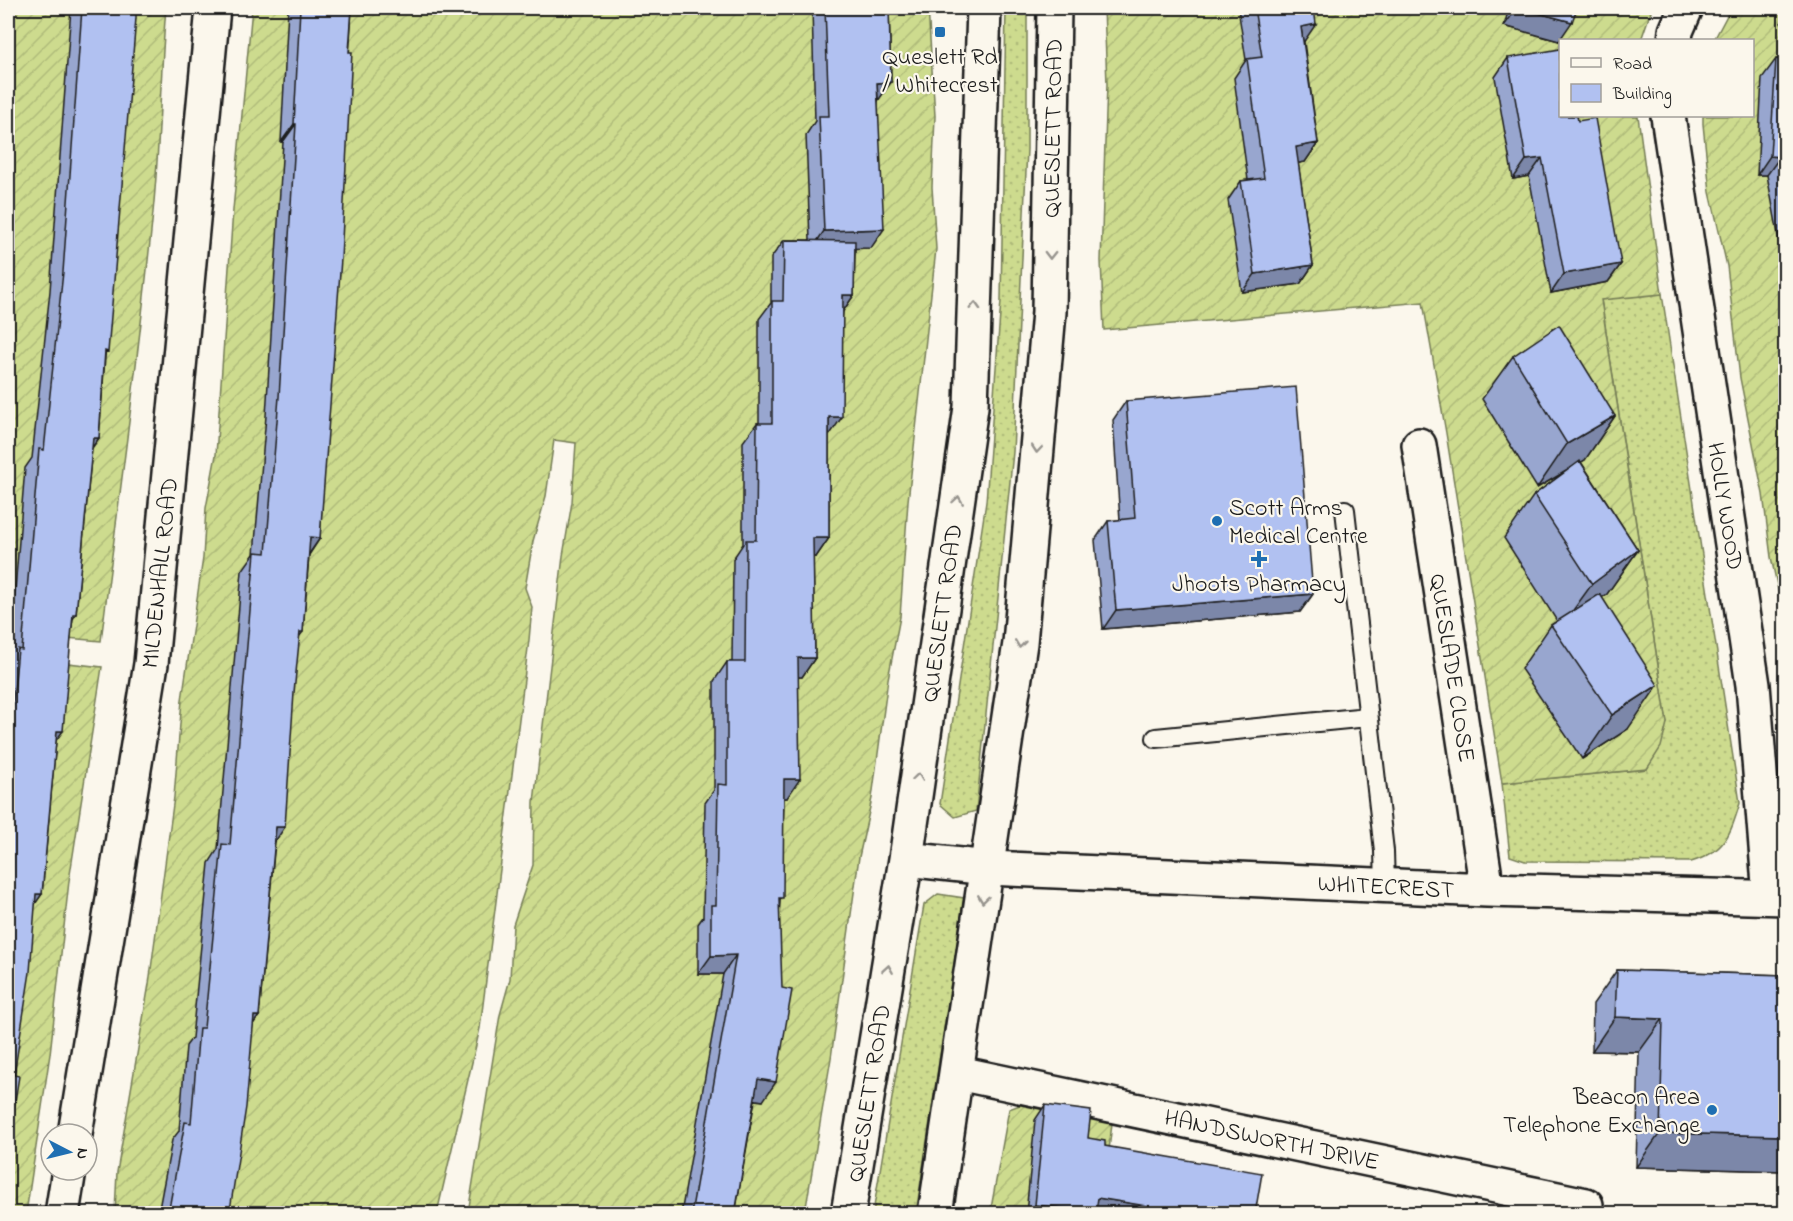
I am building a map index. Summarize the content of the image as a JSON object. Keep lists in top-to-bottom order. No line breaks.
{"streets":{"main road":["QUESLETT ROAD","HOLLY WOOD","MILDENHALL ROAD","QUESLADE CLOSE","WHITECREST","HANDSWORTH DRIVE"]},"crossings":[["QUESLETT ROAD","WHITECREST"],["QUESLETT ROAD","HANDSWORTH DRIVE"],["HOLLY WOOD","WHITECREST"],["QUESLADE CLOSE","WHITECREST"]],"places":{"transit":["Queslett Rd / Whitecrest"],"other":["Scott Arms Medical Centre","Beacon Area Telephone Exchange"],"health":["Jhoots Pharmacy"]},"legend":["Road","Building"],"north":"right"}
